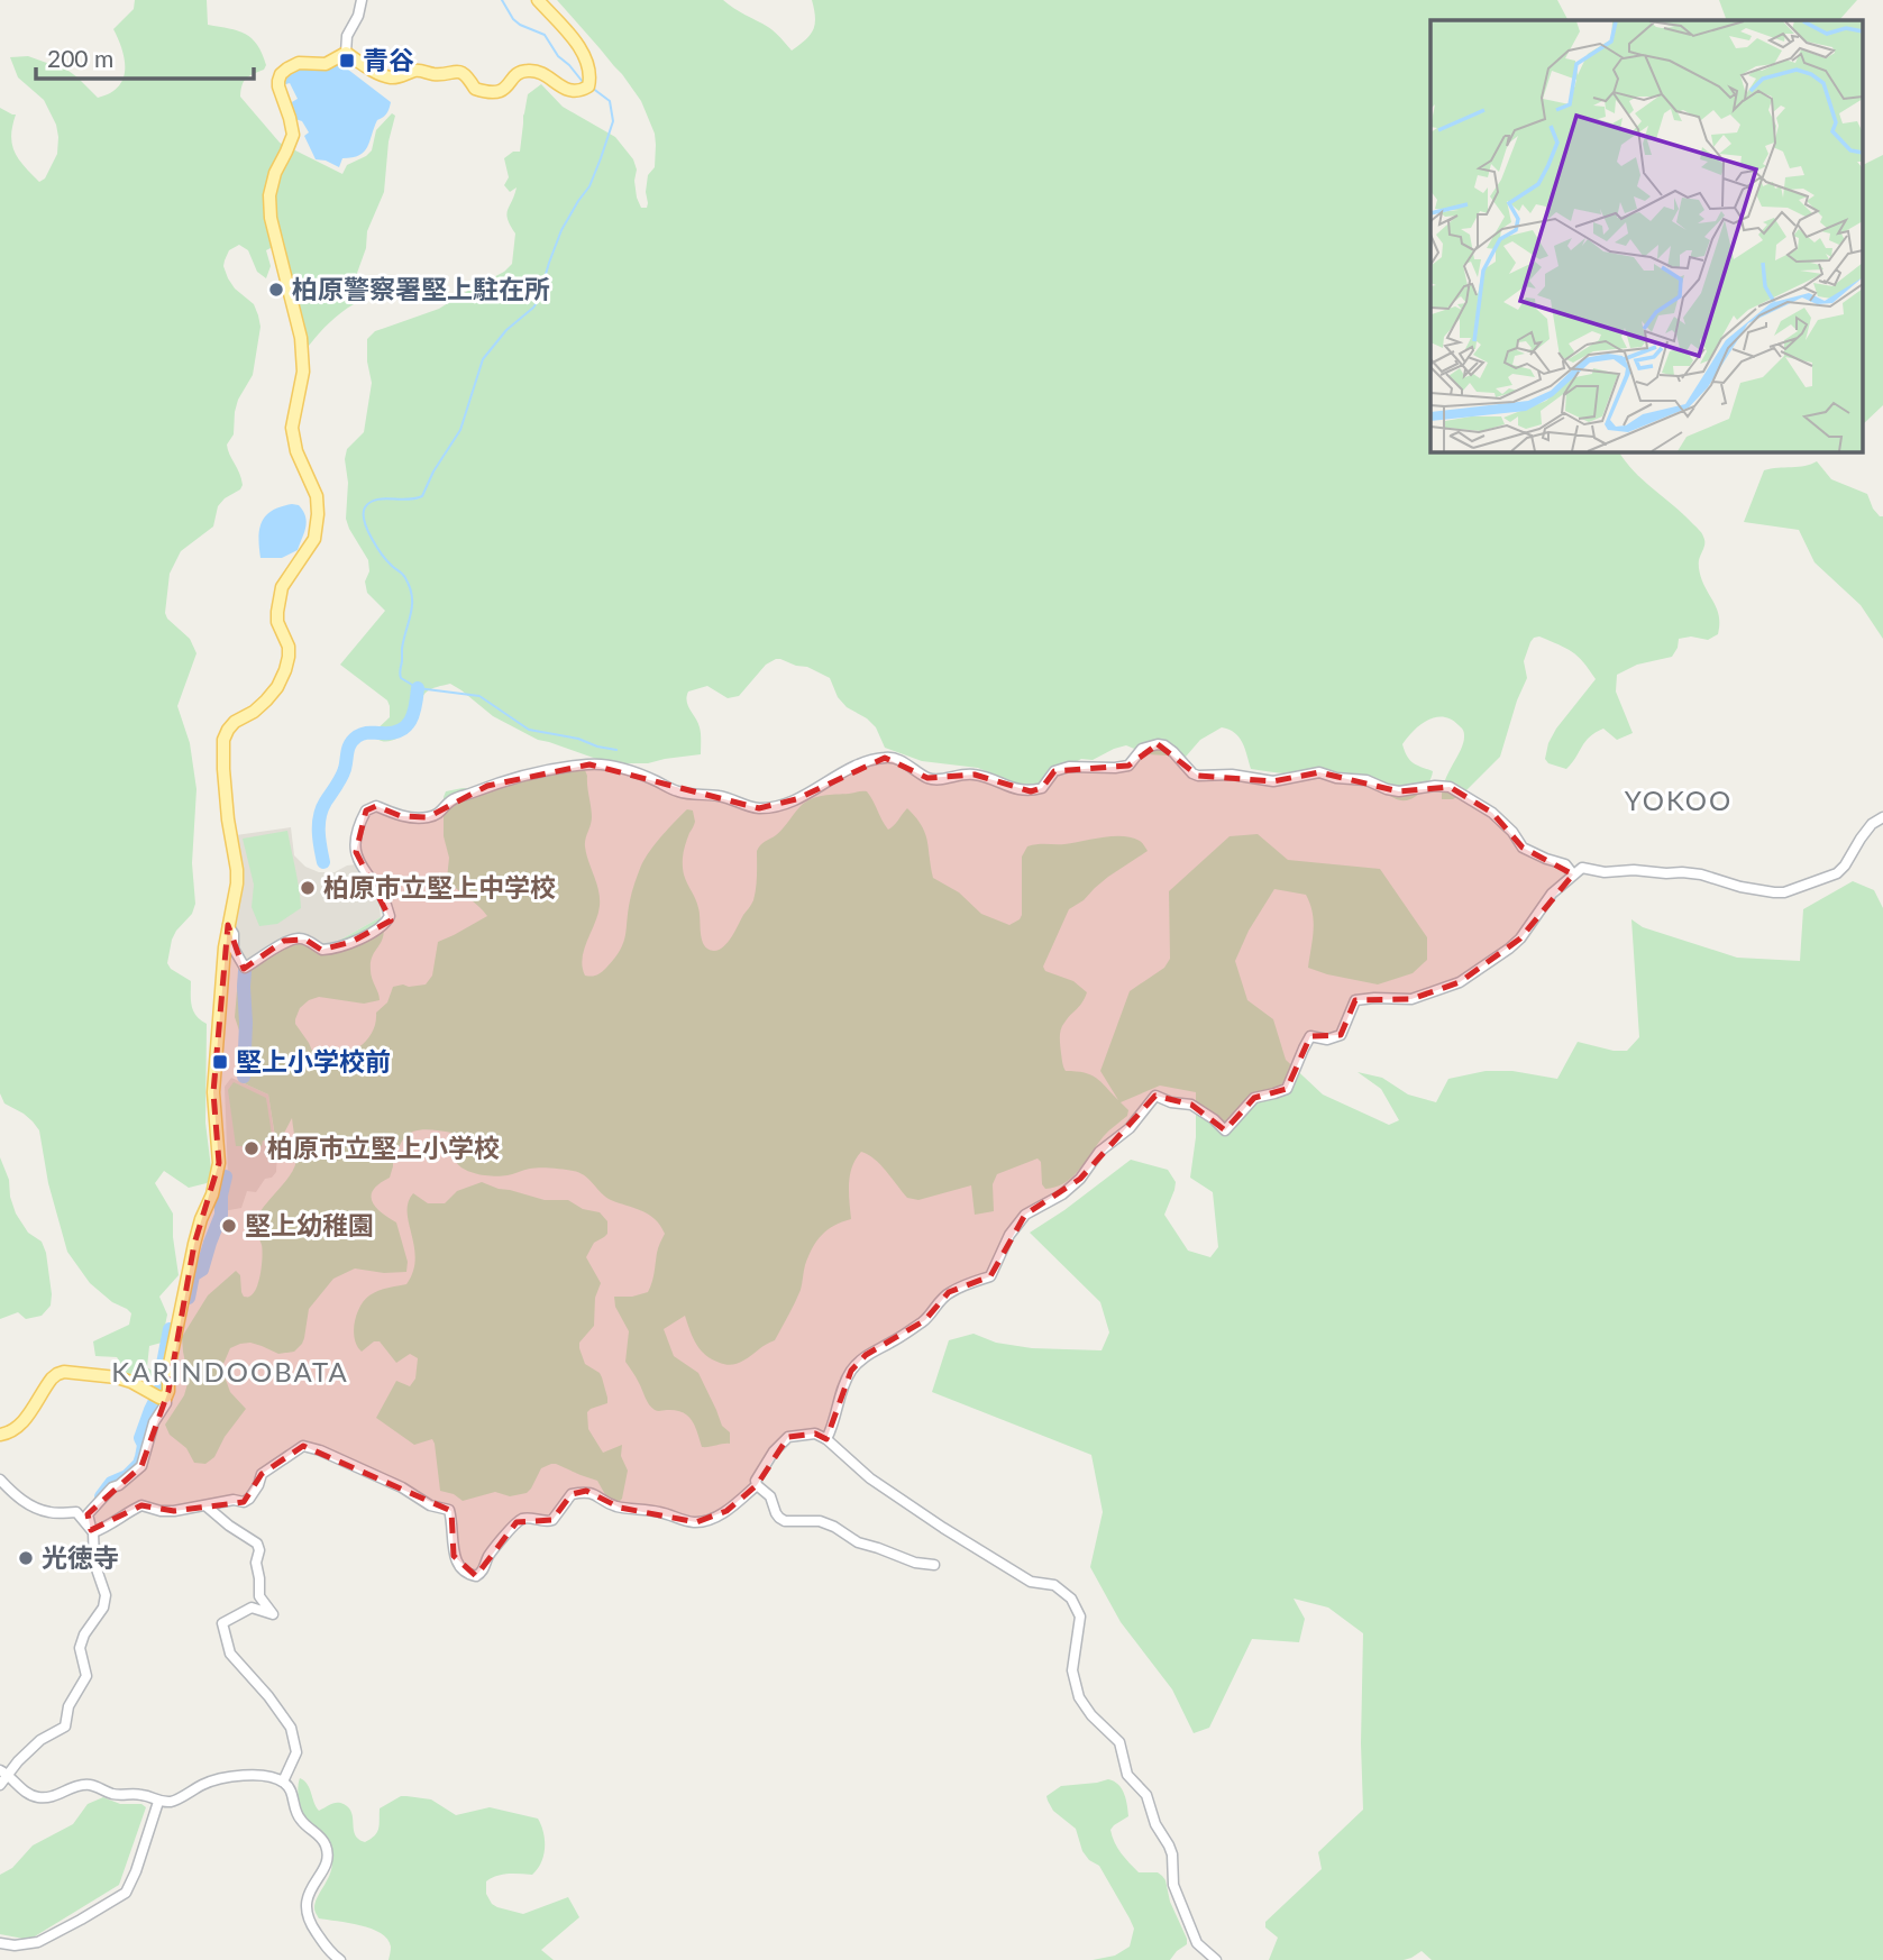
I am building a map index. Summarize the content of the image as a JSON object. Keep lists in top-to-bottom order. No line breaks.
{"districts":["YOKOO","KARINDOOBATA"],"places":{"transit":["青谷","堅上小学校前"],"other":["柏原警察署堅上駐在所","柏原市立堅上中学校","柏原市立堅上小学校","堅上幼稚園","光徳寺"]},"scale_bar":"200 m"}
